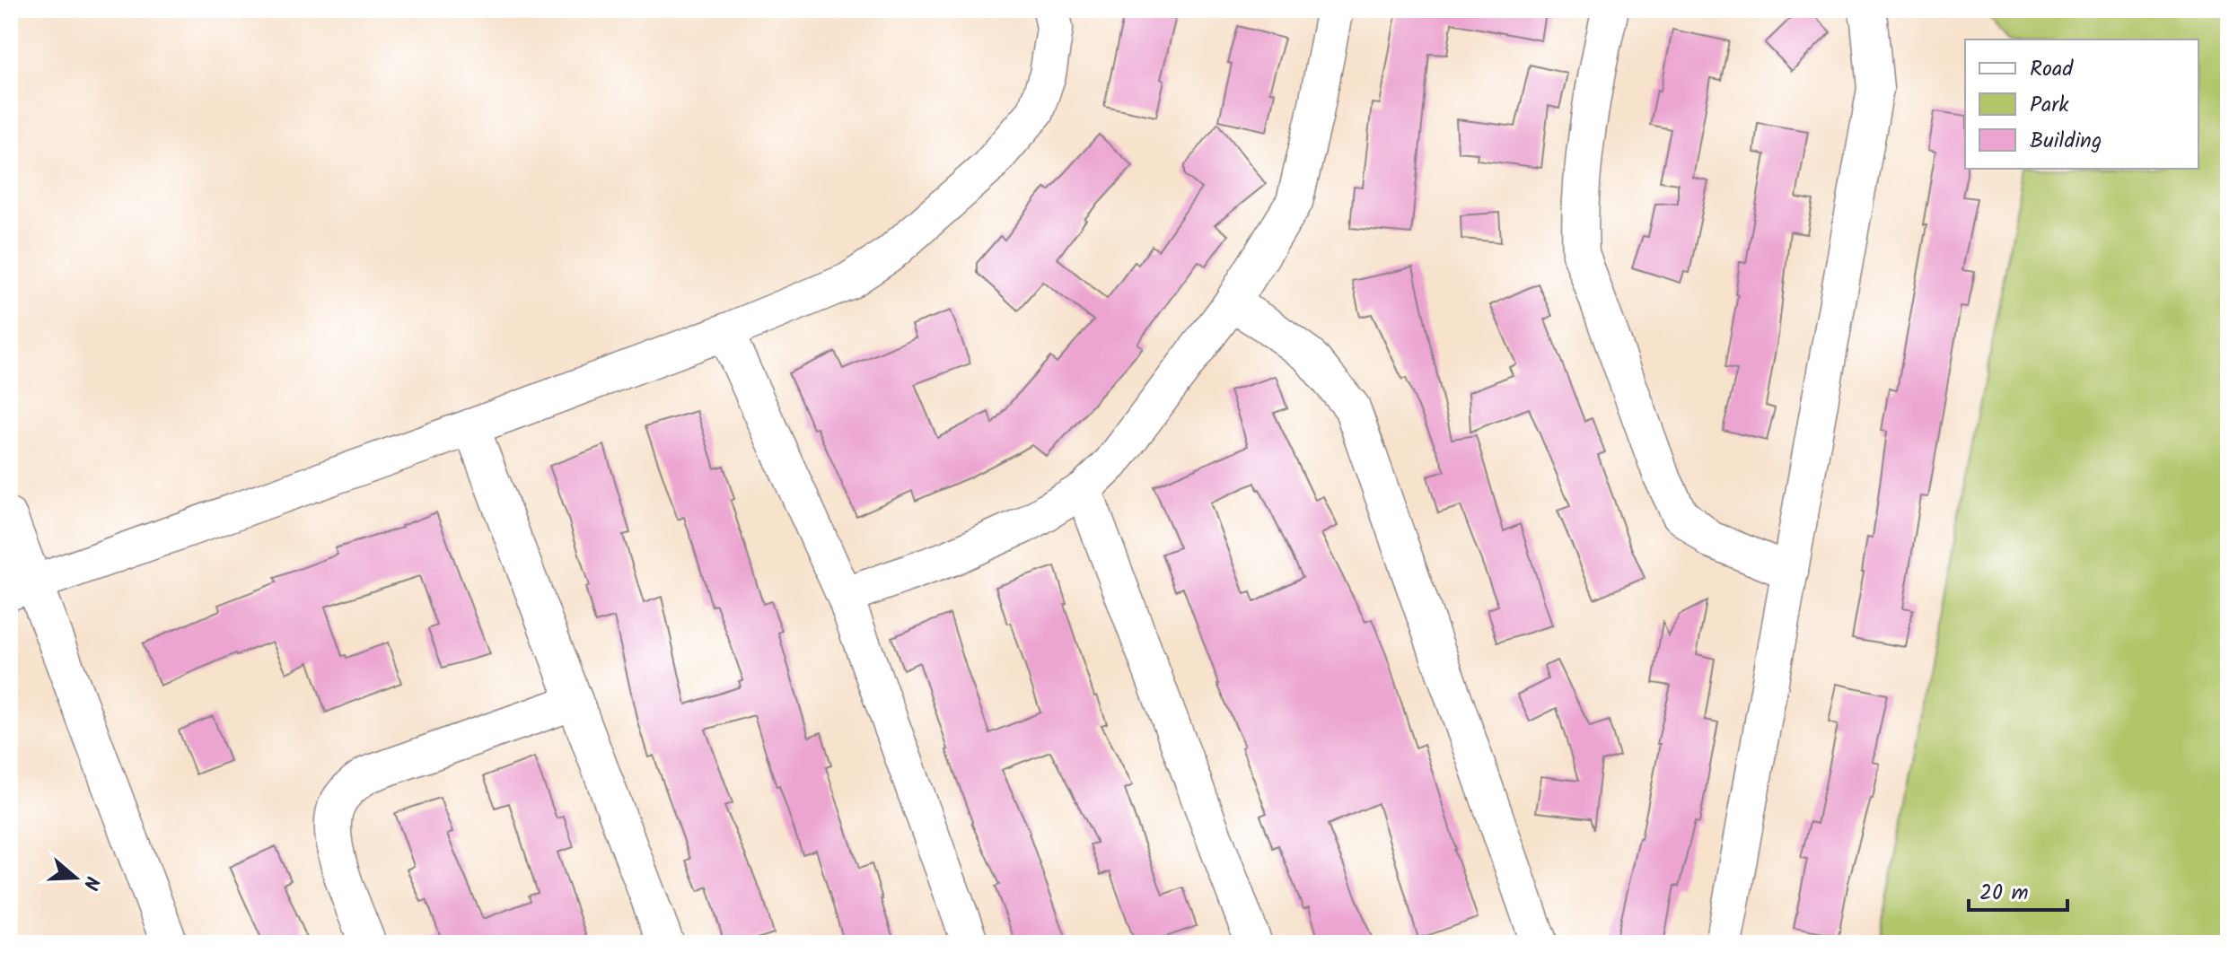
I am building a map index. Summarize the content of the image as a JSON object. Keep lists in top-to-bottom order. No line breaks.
{"legend":["Road","Park","Building"],"scale_bar":"20 m","north":"right"}
